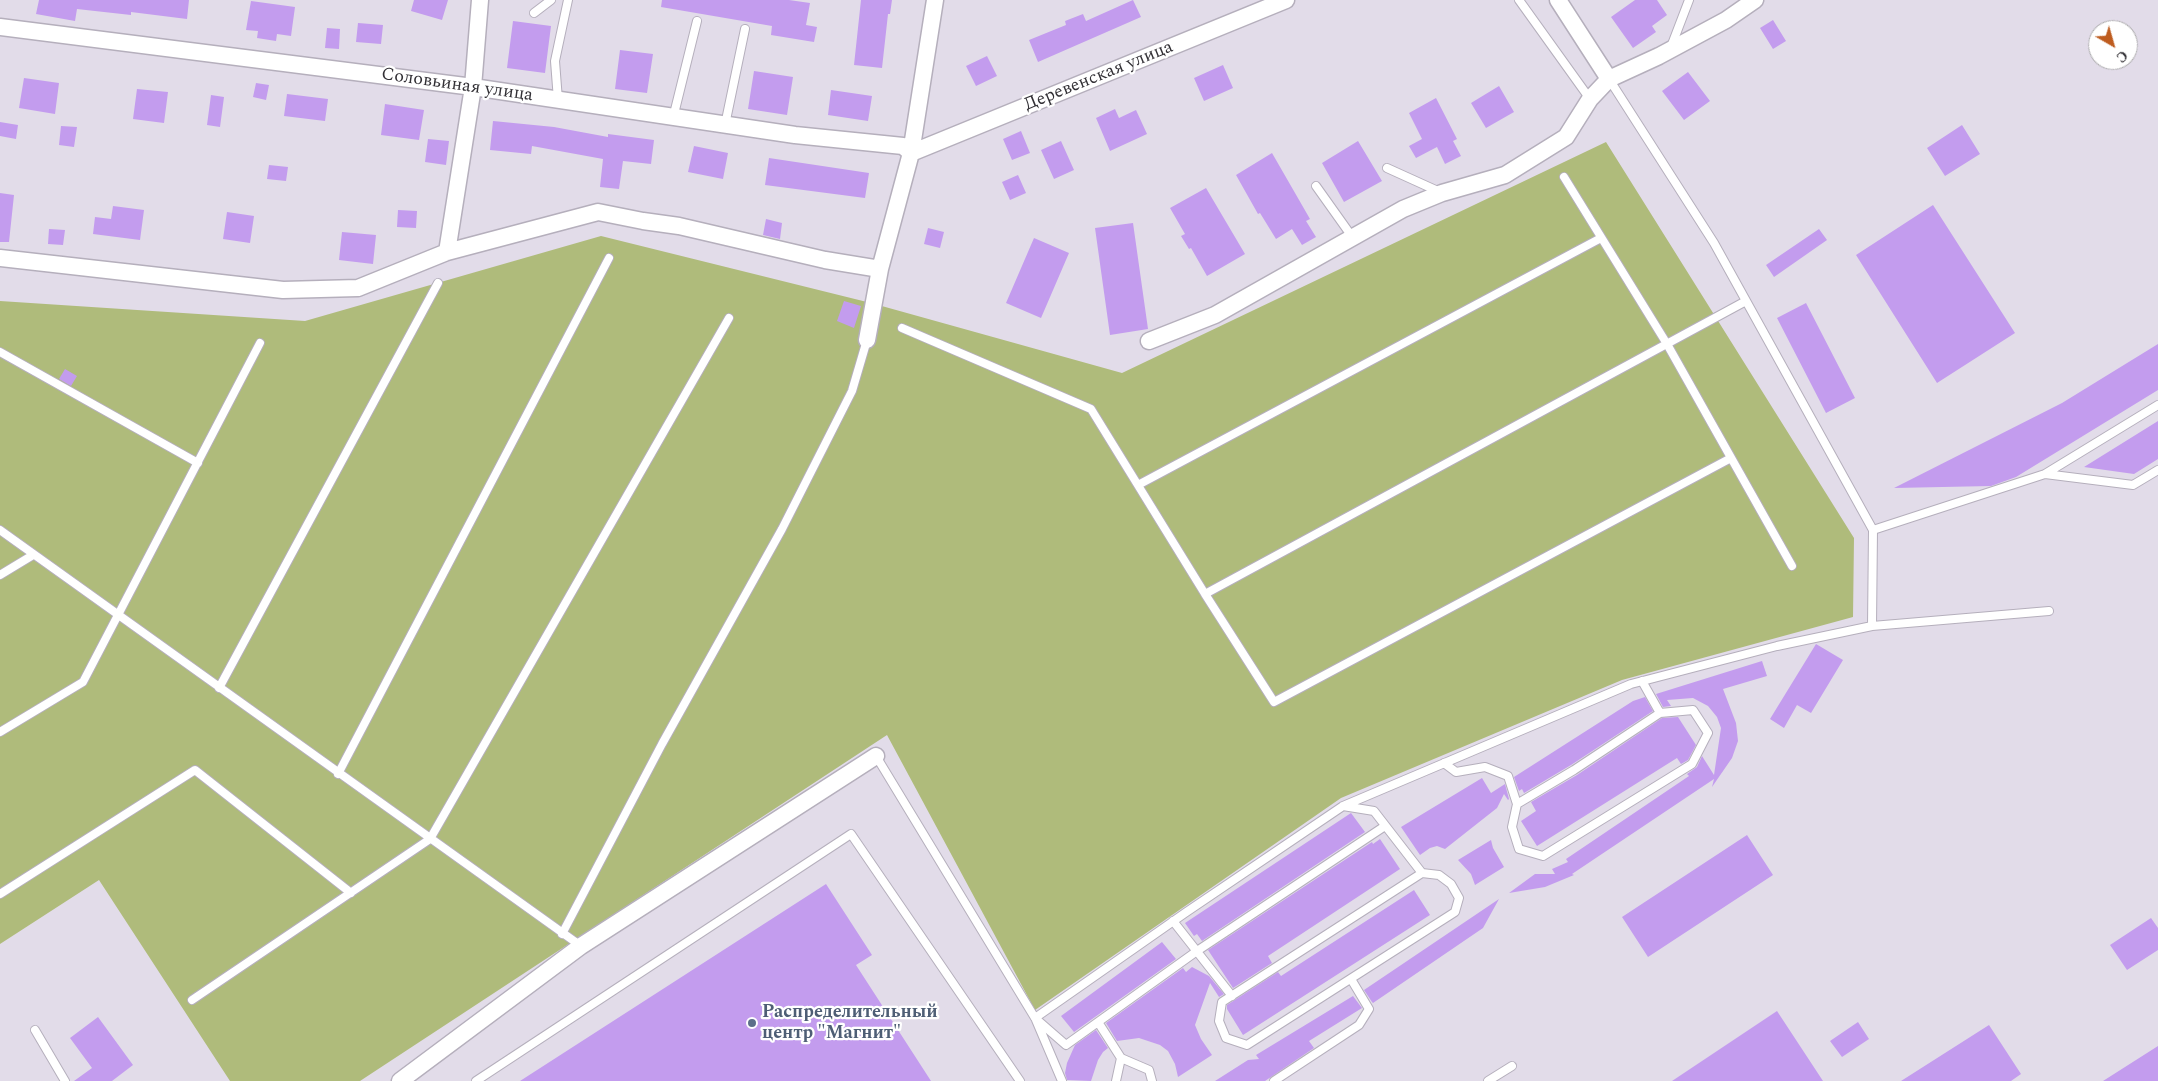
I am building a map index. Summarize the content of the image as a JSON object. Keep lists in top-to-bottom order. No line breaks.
{"streets":{"street":["Деревенская улица","Соловьиная улица"]},"crossings":[["Деревенская улица","Соловьиная улица"]],"places":["Распределительный центр \"Магнит\""],"north":"bottom right"}
